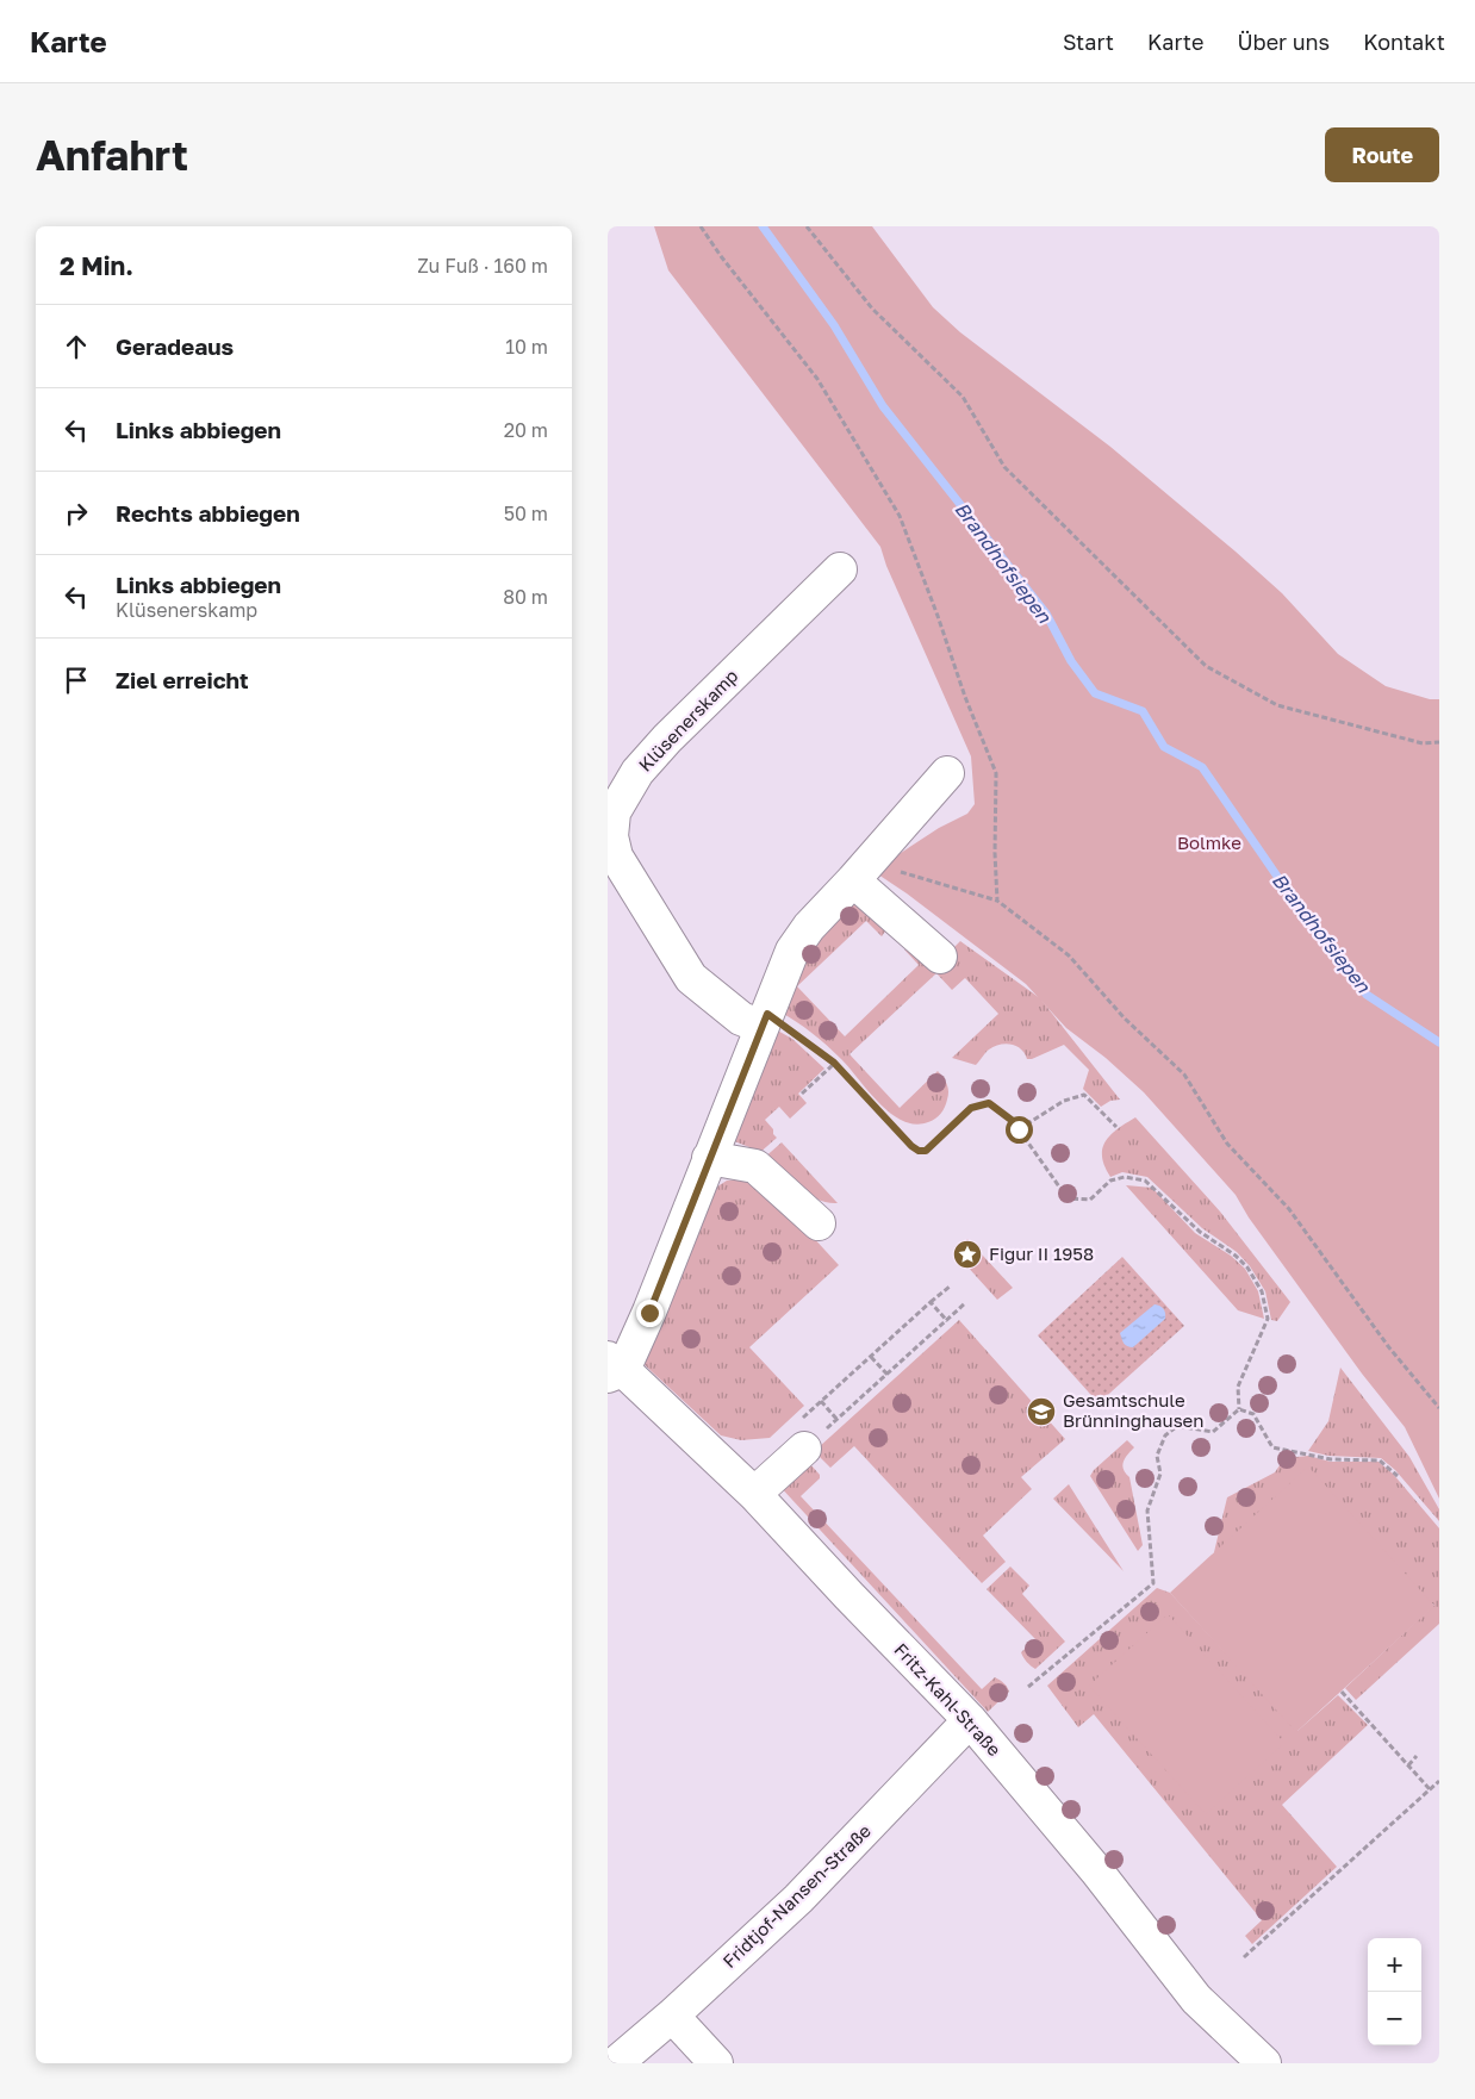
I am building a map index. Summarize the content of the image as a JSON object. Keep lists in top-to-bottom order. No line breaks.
{"streets":{"street":["Klüsenerskamp","Fritz-Kahl-Straße","Fridtjof-Nansen-Straße"]},"crossings":[["Fritz-Kahl-Straße","Fridtjof-Nansen-Straße"]],"water":["Brandhofsiepen"],"parks":["Bolmke"],"places":{"place":["Figur II 1958"],"school or university":["Gesamtschule Brünninghausen"]},"page":{"header":"Karte","nav":["Start","Karte","Über uns","Kontakt"],"buttons":"Route","title":"Anfahrt","heading":["2 Min.","Zu Fuß · 160 m"],"list":[["Geradeaus","10 m"],["Links abbiegen","20 m"],["Rechts abbiegen","50 m"],["Links abbiegen","Klüsenerskamp","80 m"],"Ziel erreicht"],"map_buttons":["+","−"]}}
